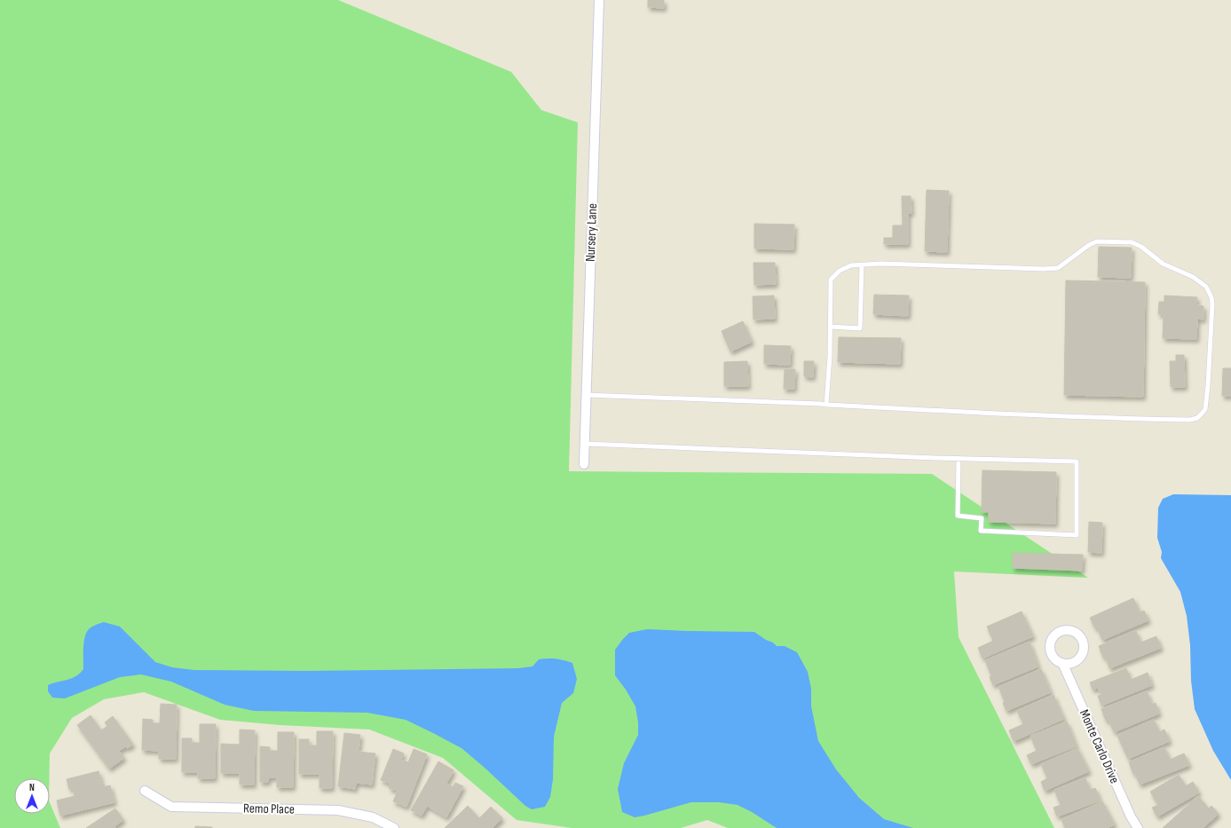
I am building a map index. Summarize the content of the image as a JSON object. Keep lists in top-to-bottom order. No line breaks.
{"streets":{"street":["Nursery Lane","Monte Carlo Drive","Remo Place"]},"north":"top"}
